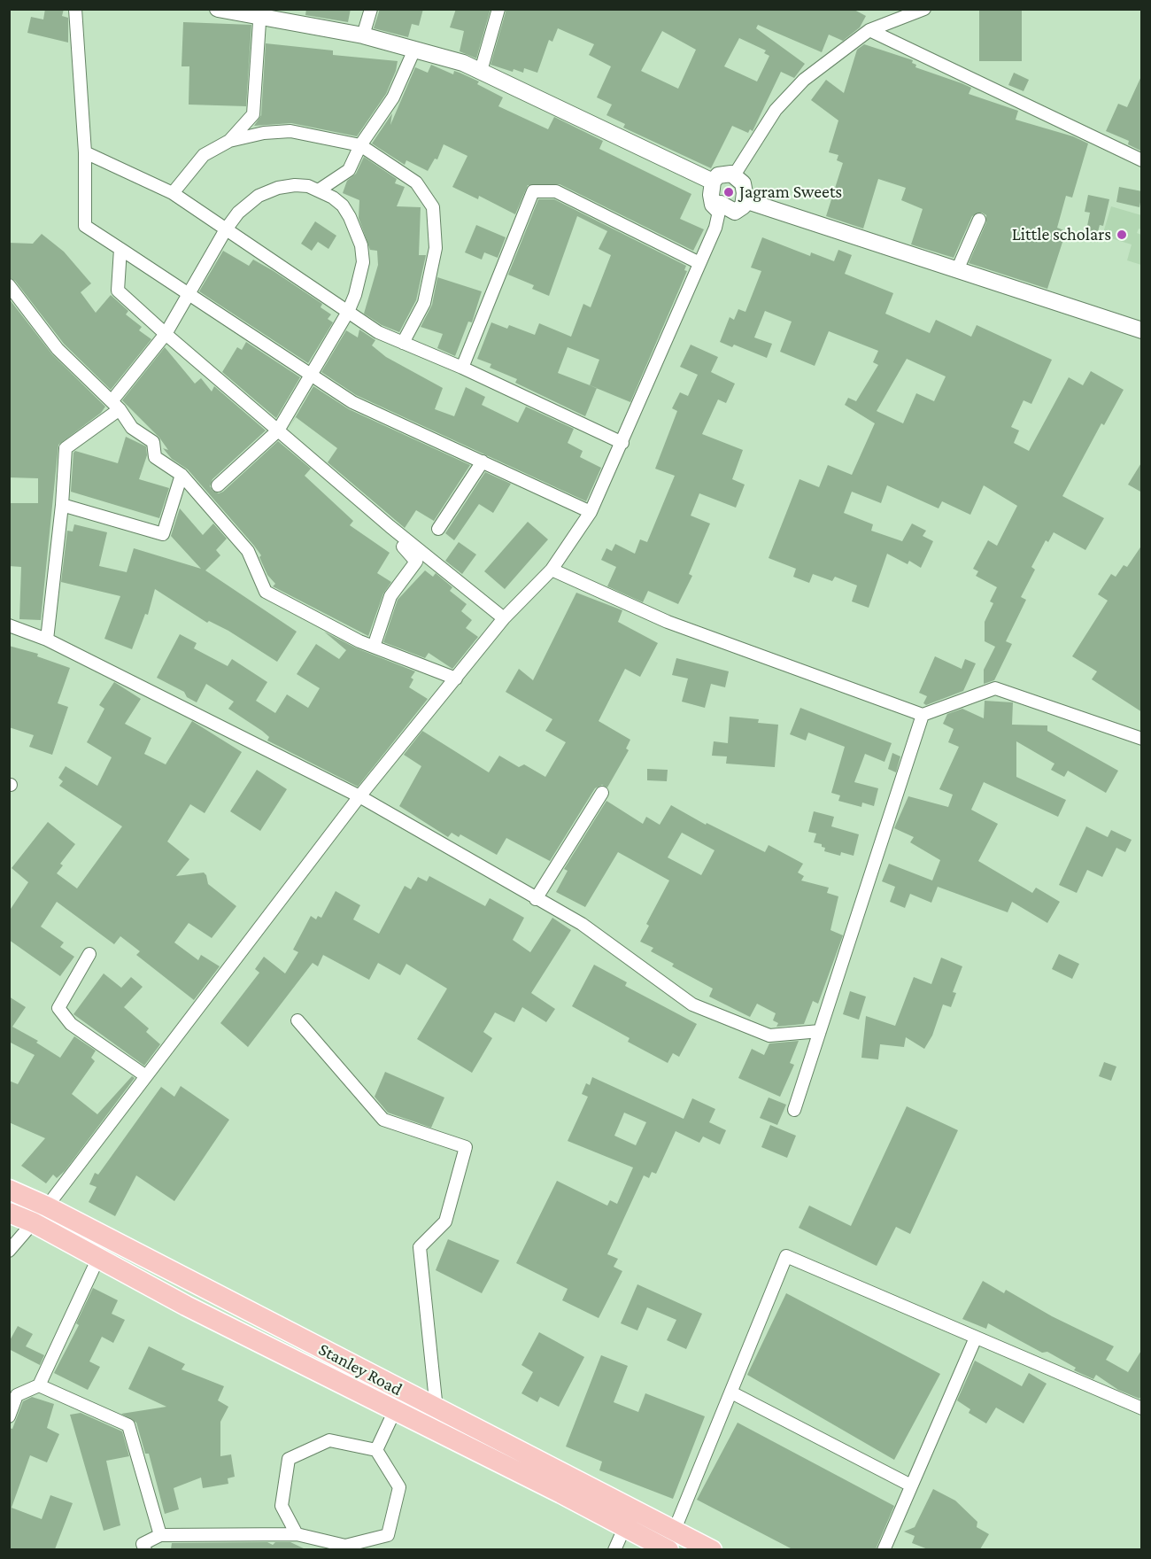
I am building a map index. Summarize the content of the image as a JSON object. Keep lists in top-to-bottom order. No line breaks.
{"streets":{"main road":["Stanley Road"]},"places":["Jagram Sweets","Little scholars"]}
